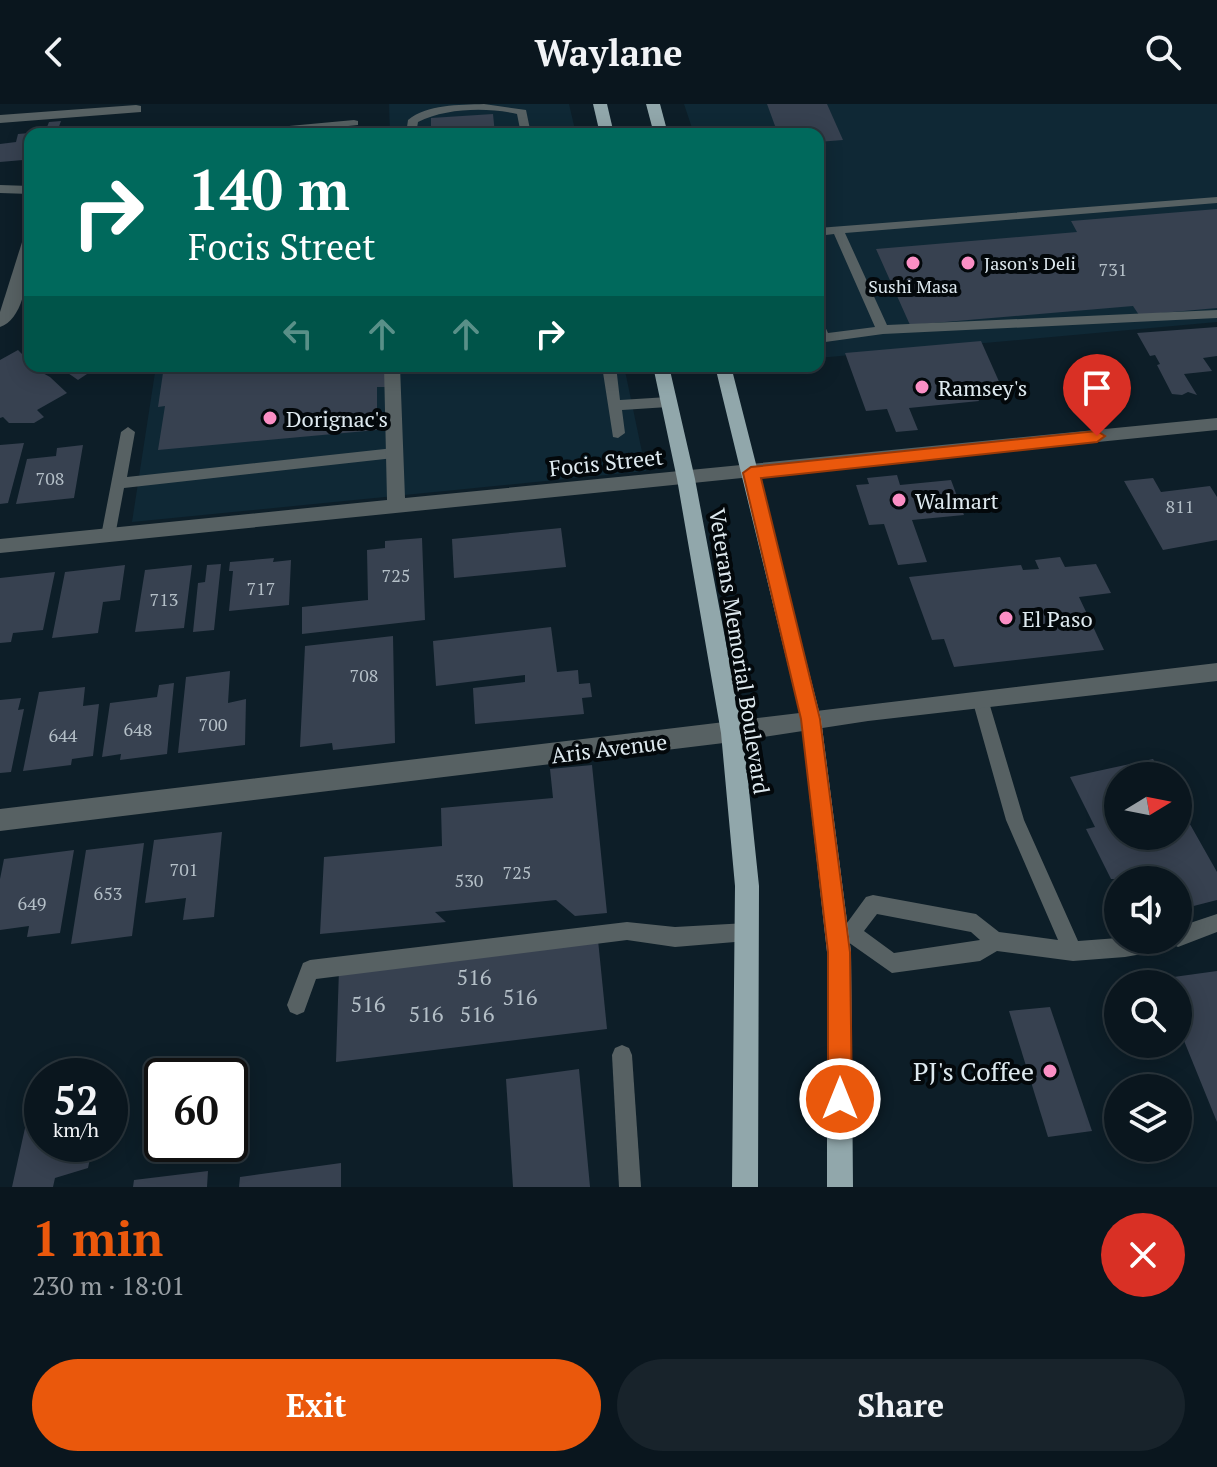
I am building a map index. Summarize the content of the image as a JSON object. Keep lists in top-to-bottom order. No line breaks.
{"streets":{"main road":["Veterans Memorial Boulevard"],"street":["Focis Street","Aris Avenue"]},"crossings":[["Focis Street","Veterans Memorial Boulevard"],["Veterans Memorial Boulevard","Aris Avenue"]],"places":["Sushi Masa","Jason's Deli","Ramsey's","Dorignac's","Walmart","El Paso","PJ's Coffee"],"house_numbers":["731","708","811","725","717","713","708","700","648","644","701","725","530","653","649","516","516","516","516","516"],"north":"right","page":{"header":"Waylane","turn":["140 m","Focis Street"],"speed":"52 km/h","limit":"60","heading":["1 min","230 m · 18:01"],"buttons":["Exit","Share"]}}
